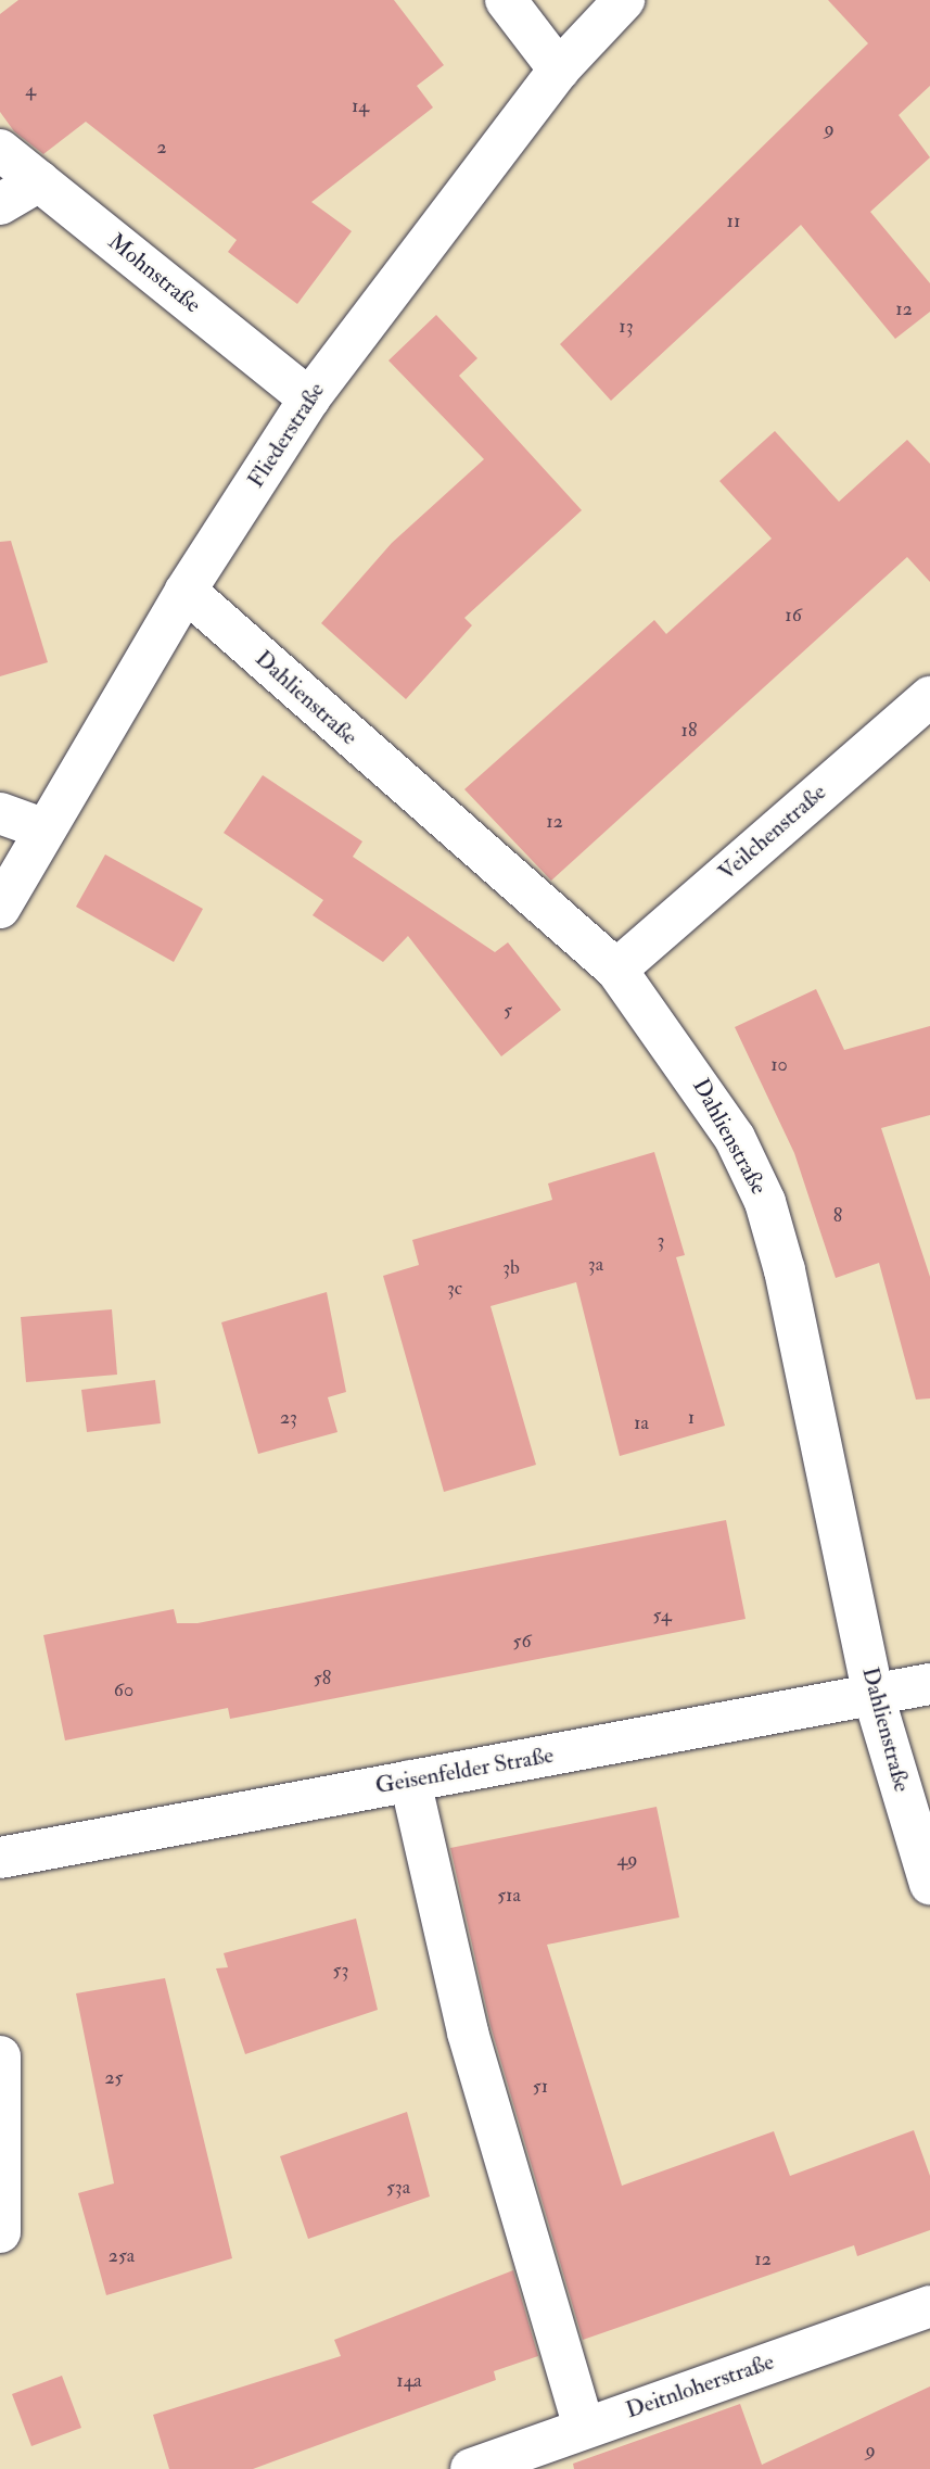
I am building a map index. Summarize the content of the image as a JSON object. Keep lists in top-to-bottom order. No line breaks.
{"streets":{"street":["Mohnstraße","Fliederstraße","Dahlienstraße","Veilchenstraße","Geisenfelder Straße","Deitnloherstraße"]},"crossings":[["Mohnstraße","Fliederstraße"],["Fliederstraße","Dahlienstraße"],["Dahlienstraße","Veilchenstraße"],["Dahlienstraße","Geisenfelder Straße"]],"house_numbers":["4","14","9","2","11","12","13","16","18","12","5","10","8","3","3a","3b","3c","23","1","1a","54","56","58","60","49","51a","53","25","51","53a","25a","12","14a","9"]}
